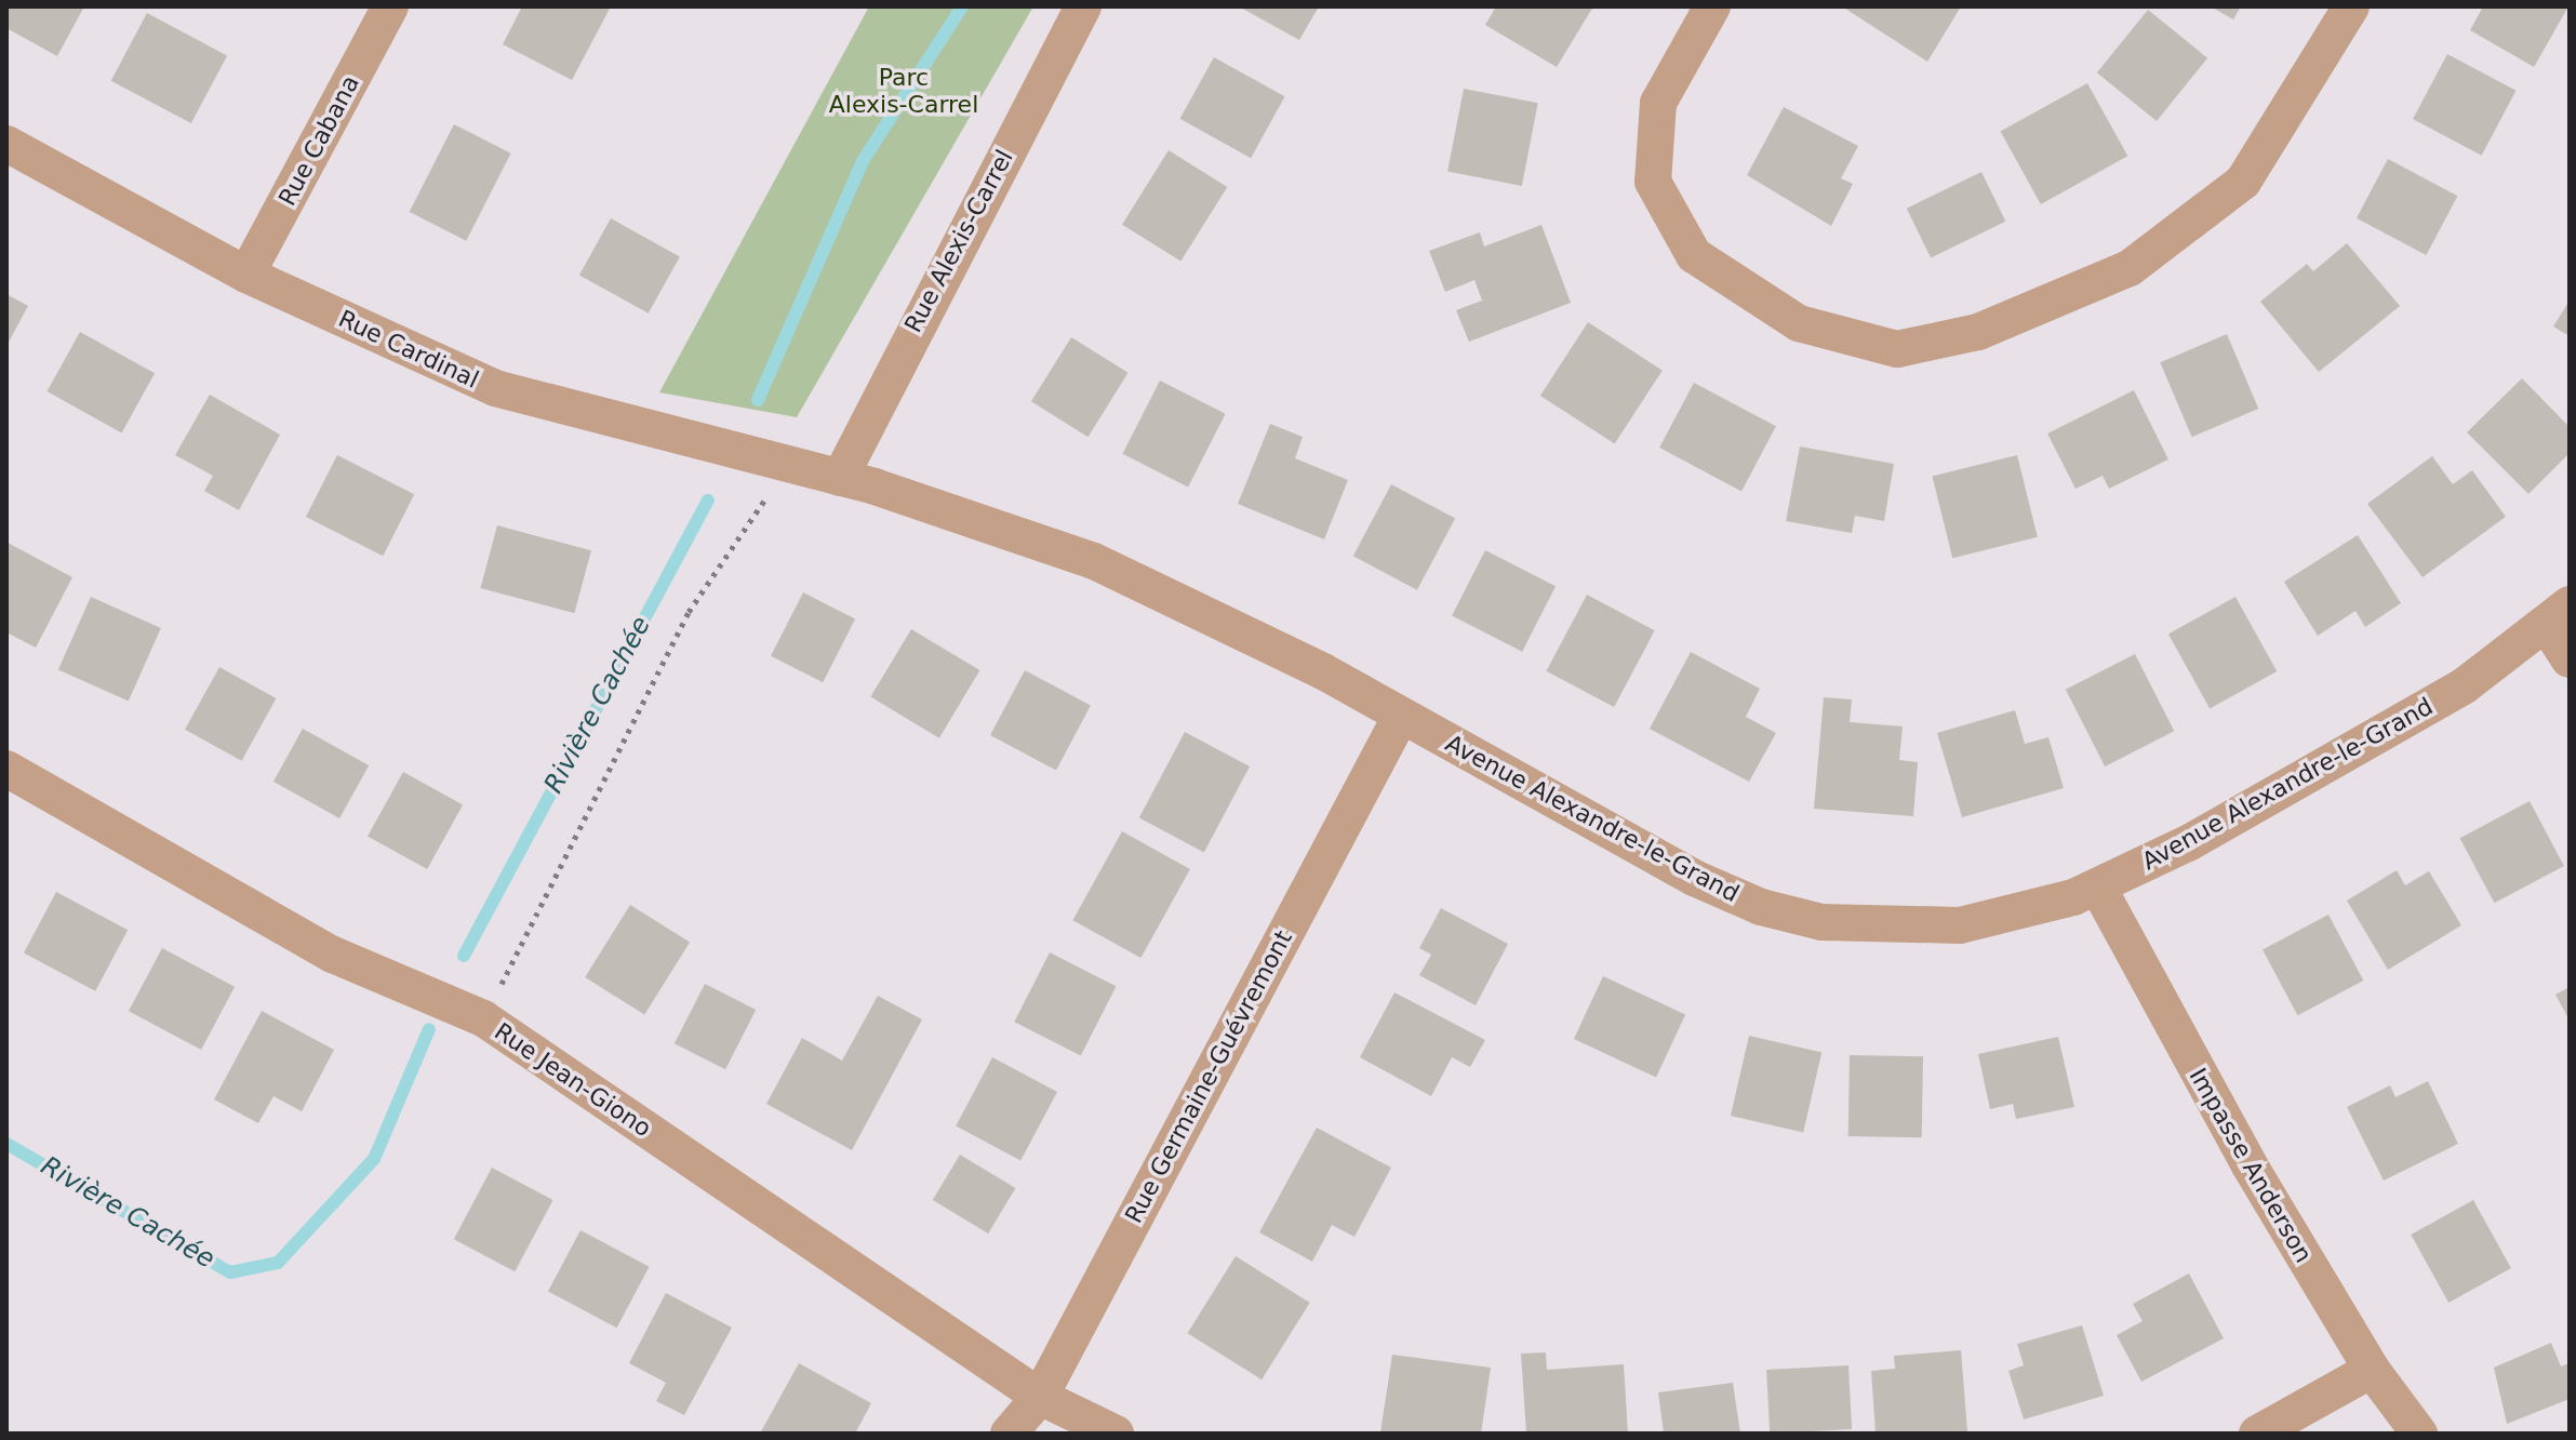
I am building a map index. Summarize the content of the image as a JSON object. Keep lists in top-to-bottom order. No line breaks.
{"streets":{"street":["Rue Cabana","Rue Alexis-Carrel","Rue Cardinal","Avenue Alexandre-le-Grand","Rue Germaine-Guévremont","Rue Jean-Giono","Impasse Anderson"]},"crossings":[["Rue Cabana","Rue Cardinal"],["Rue Alexis-Carrel","Rue Cardinal"],["Rue Alexis-Carrel","Avenue Alexandre-le-Grand"],["Rue Cardinal","Avenue Alexandre-le-Grand"],["Avenue Alexandre-le-Grand","Rue Germaine-Guévremont"],["Avenue Alexandre-le-Grand","Impasse Anderson"],["Rue Germaine-Guévremont","Rue Jean-Giono"]],"water":["Rivière Cachée"],"parks":["Parc Alexis-Carrel"]}
